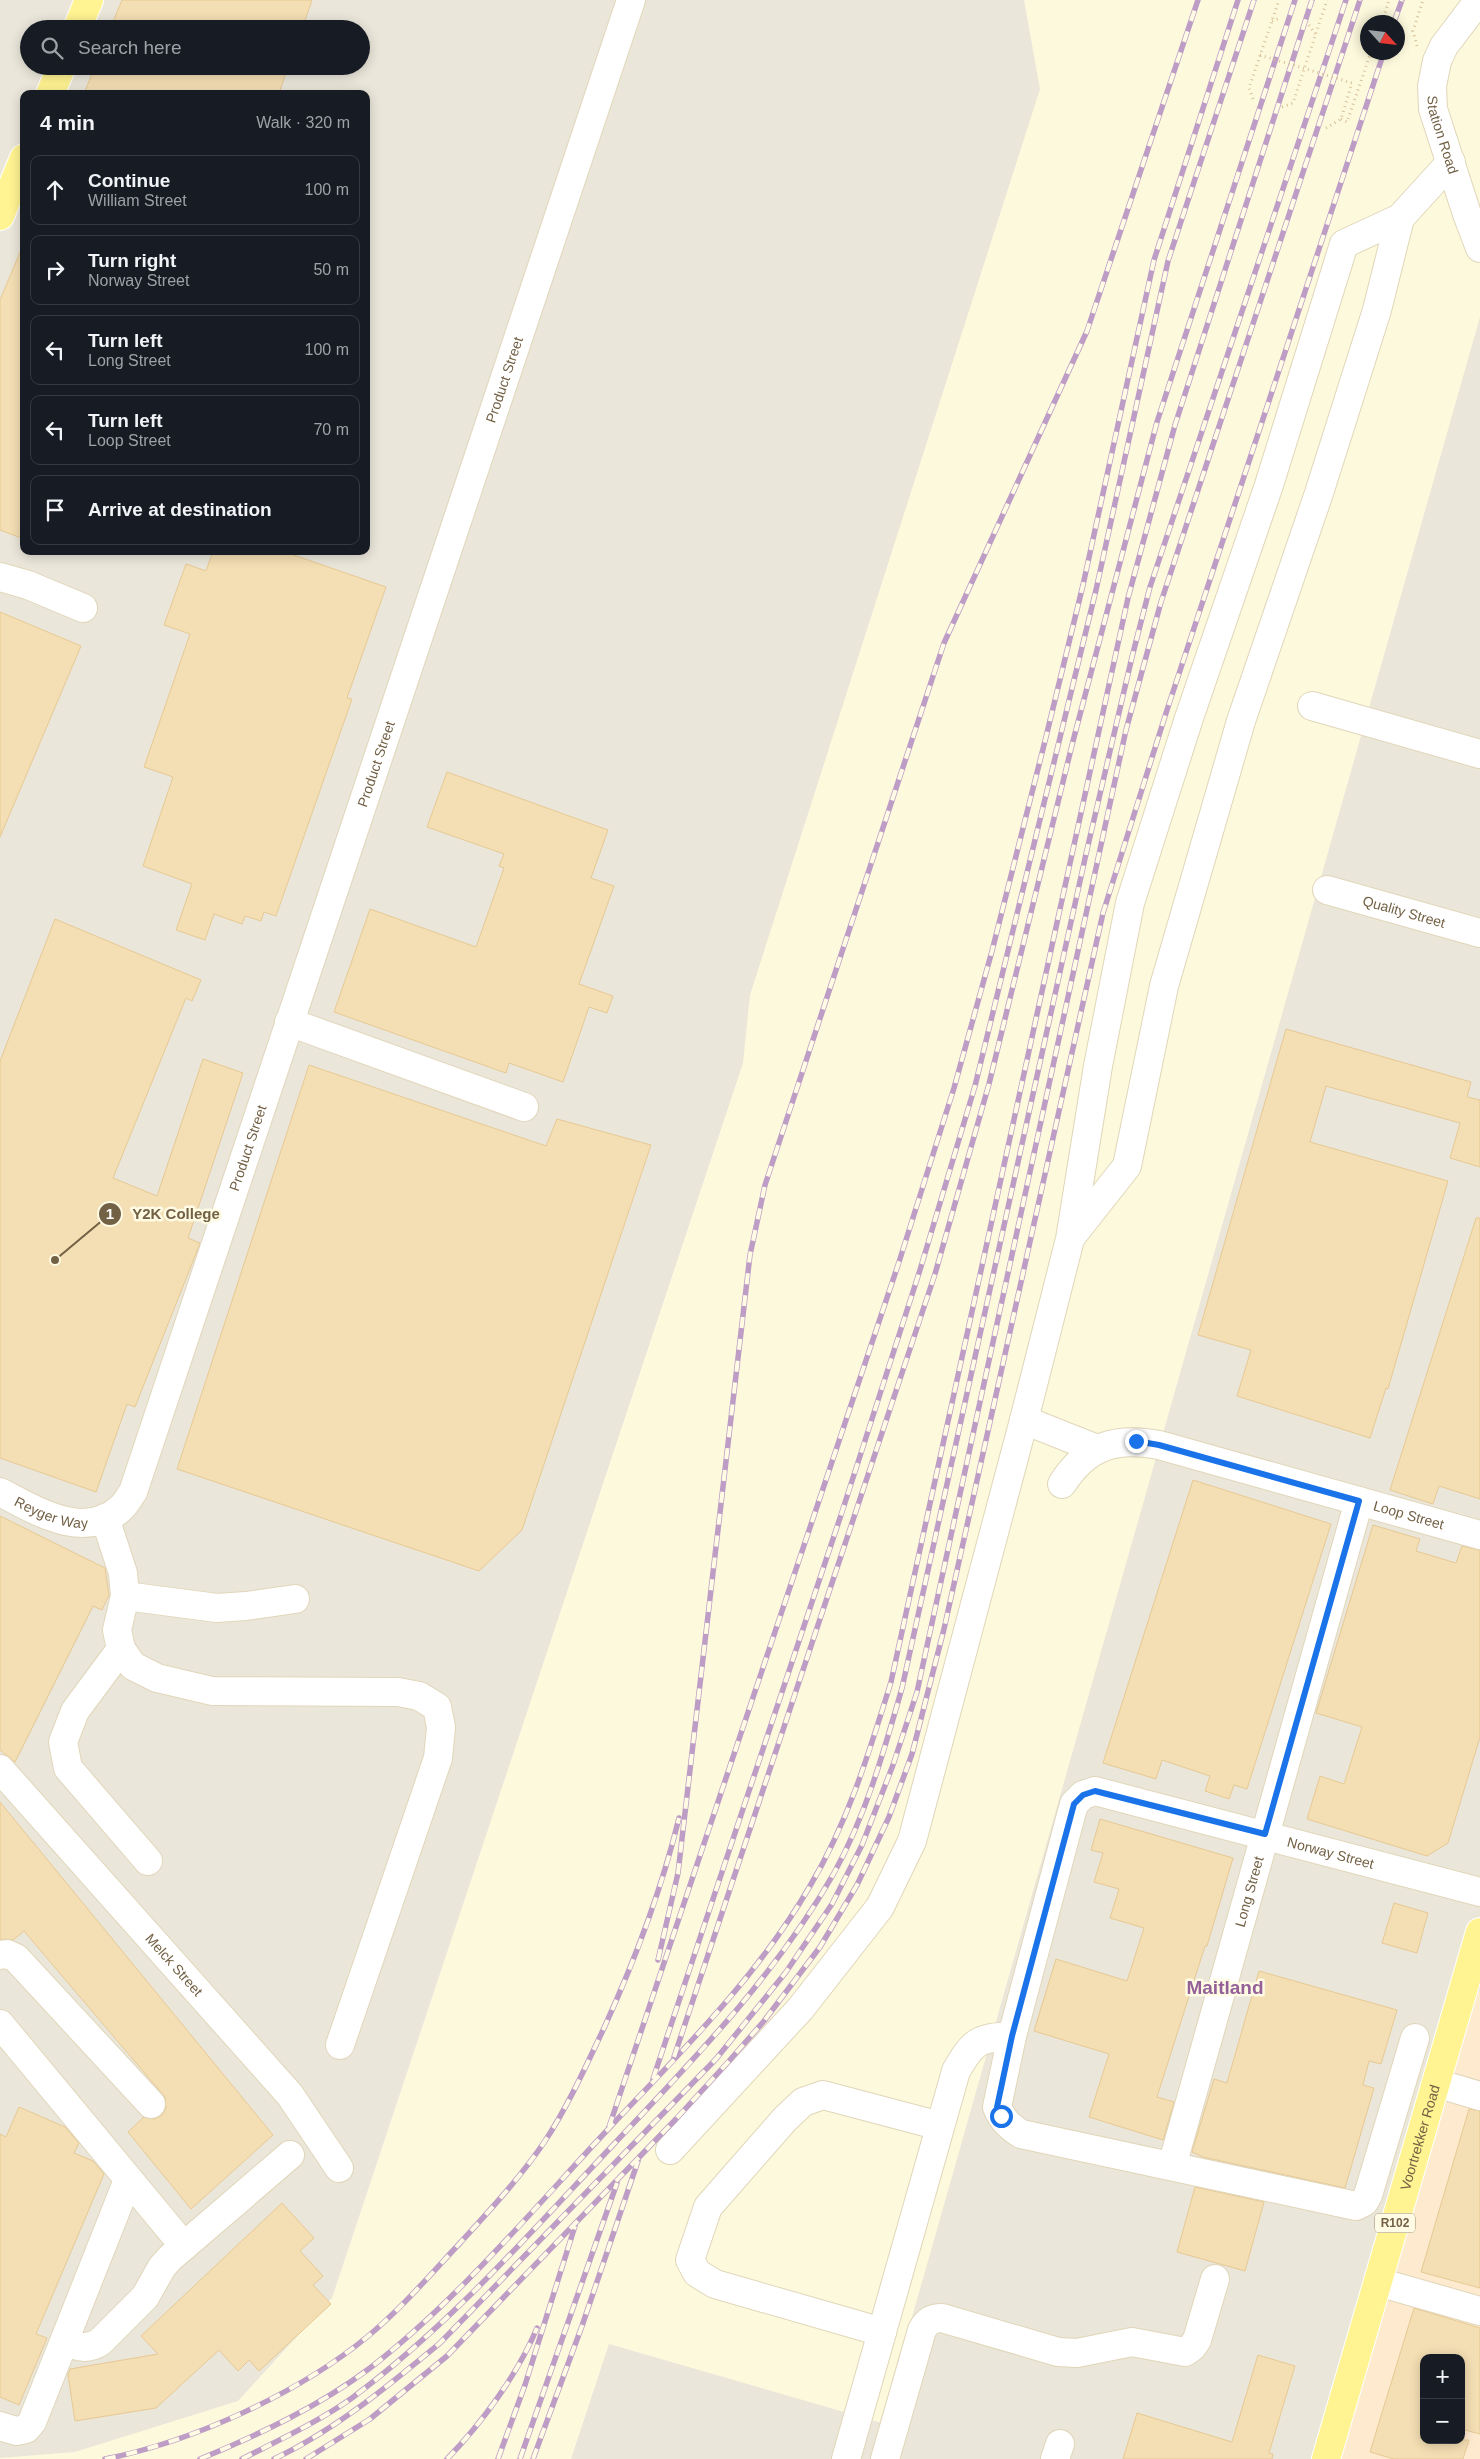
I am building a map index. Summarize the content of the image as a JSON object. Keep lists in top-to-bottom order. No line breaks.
{"streets":{"main road":["Voortrekker Road","R102"],"street":["Station Road","Product Street","Quality Street","Reyger Way","Loop Street","Norway Street","Long Street","Melck Street"]},"crossings":[["Product Street","Reyger Way"],["Loop Street","Long Street"],["Norway Street","Long Street"]],"districts":["Maitland"],"places":["Y2K College"],"north":"bottom right","page":{"search":"Search here","heading":["4 min","Walk · 320 m"],"list":[["Continue","William Street","100 m"],["Turn right","Norway Street","50 m"],["Turn left","Long Street","100 m"],["Turn left","Loop Street","70 m"],"Arrive at destination"],"map_buttons":["+","−"]}}
